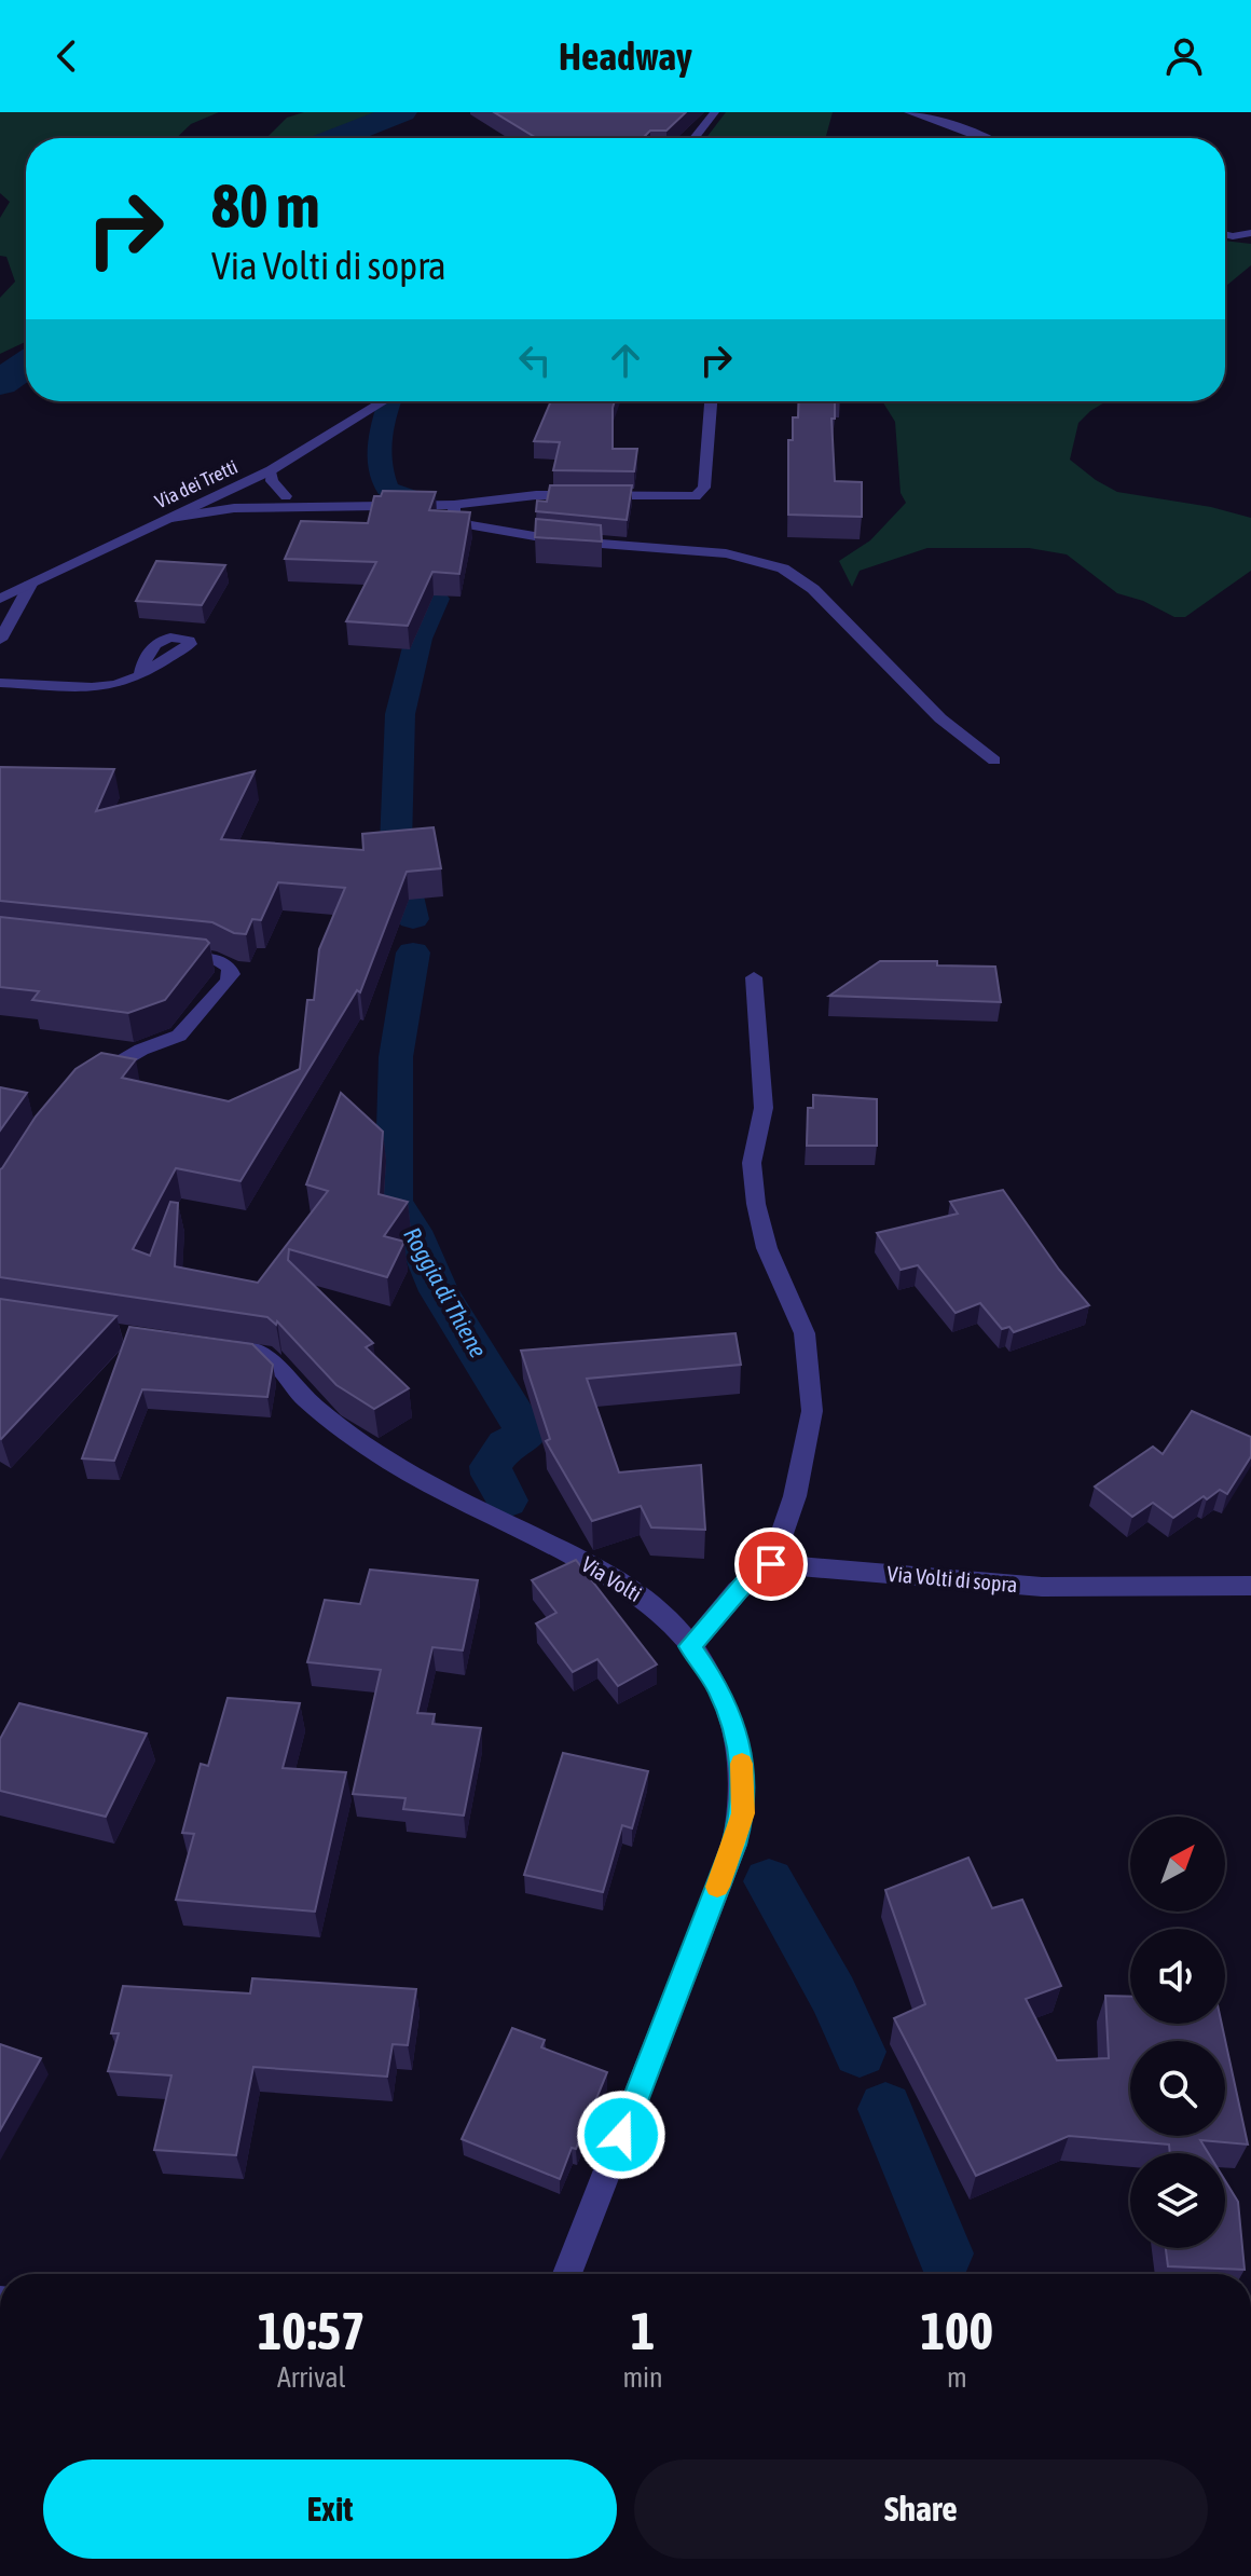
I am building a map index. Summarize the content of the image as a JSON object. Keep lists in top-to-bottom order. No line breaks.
{"streets":{"street":["Via dei Tretti","Via Volti","Via Volti di sopra"]},"water":["Roggia di Thiene"],"north":"top right","page":{"header":"Headway","turn":["80 m","Via Volti di sopra"],"eta":["10:57","Arrival","1","min","100","m"],"buttons":["Exit","Share"]}}
